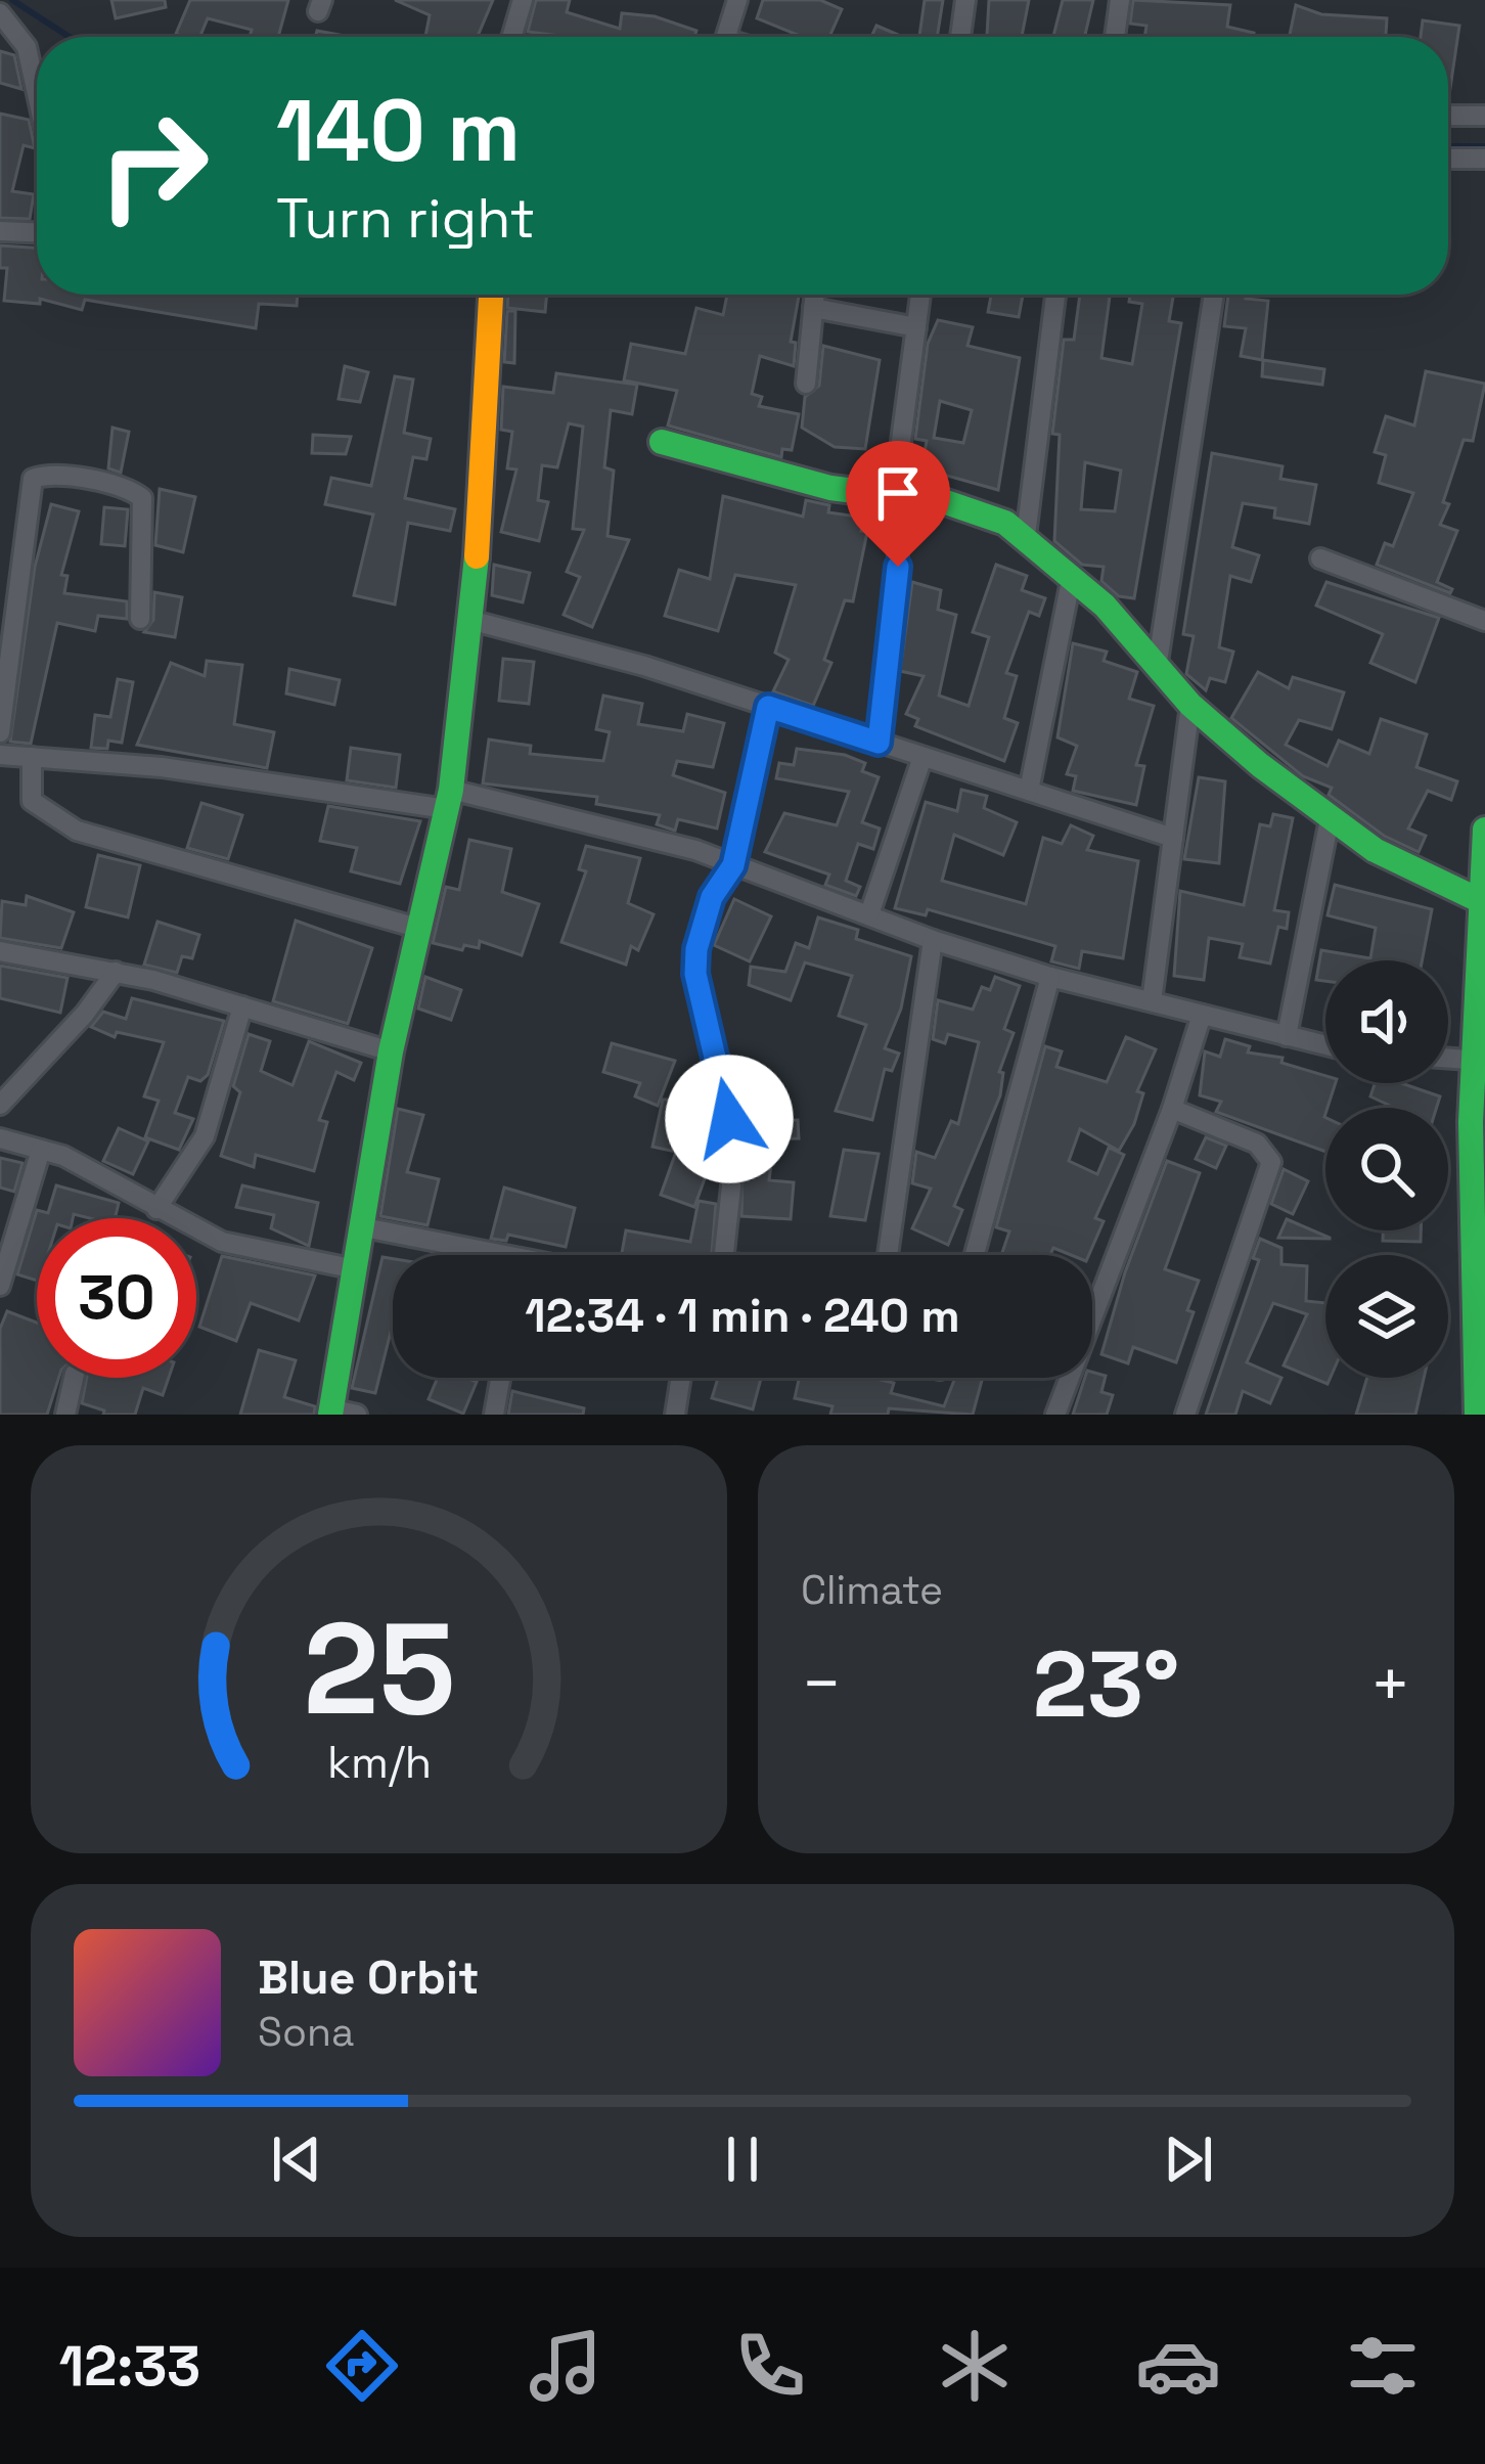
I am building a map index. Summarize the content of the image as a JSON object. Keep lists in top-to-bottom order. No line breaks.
{"page":{"turn":["140 m","Turn right"],"limit":"30","trip":"12:34 · 1 min · 240 m","tile":"Climate","heat":["−","23°","+"],"song":["Blue Orbit","Sona"],"tabs":"12:33","gauge":["25","km/h"]}}
